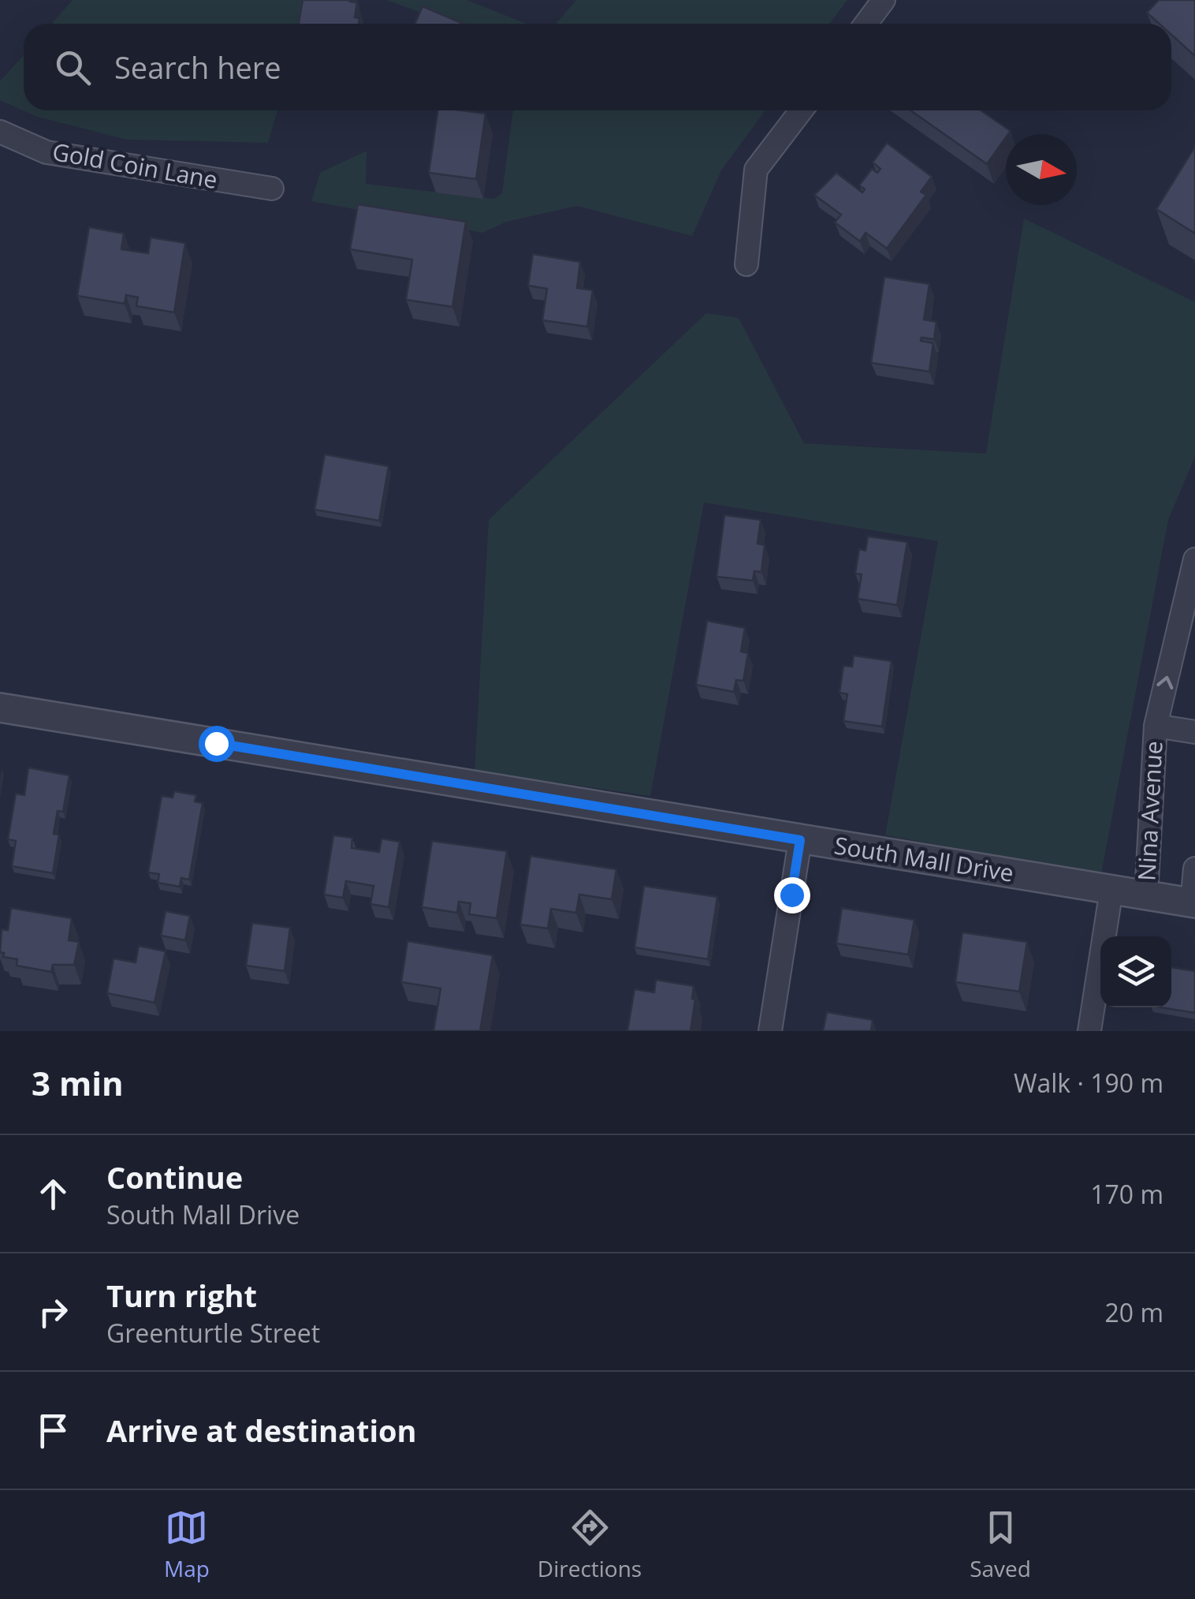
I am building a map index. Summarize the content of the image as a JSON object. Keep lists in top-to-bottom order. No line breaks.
{"streets":{"street":["Gold Coin Lane","Nina Avenue","South Mall Drive"]},"crossings":[["Nina Avenue","South Mall Drive"]],"one_way":["Nina Avenue"],"north":"right","page":{"search":"Search here","heading":["3 min","Walk · 190 m"],"list":[["Continue","South Mall Drive","170 m"],["Turn right","Greenturtle Street","20 m"],"Arrive at destination"],"nav":["Map","Directions","Saved"]}}
